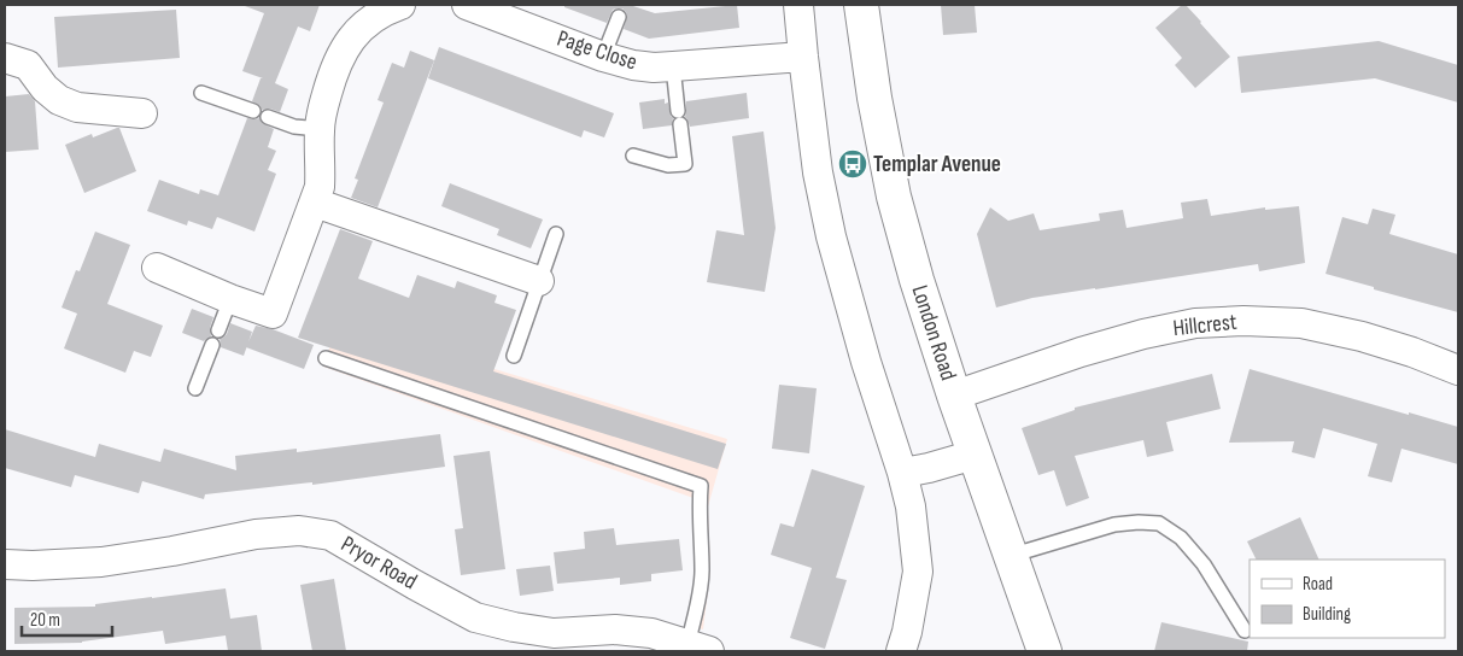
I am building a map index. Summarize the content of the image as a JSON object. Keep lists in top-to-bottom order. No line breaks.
{"streets":{"main road":["London Road"],"street":["Page Close","Hillcrest","Pryor Road"]},"crossings":[["Hillcrest","London Road"]],"places":{"bus stop":["Templar Avenue"]},"legend":["Road","Building"],"scale_bar":"20 m"}
